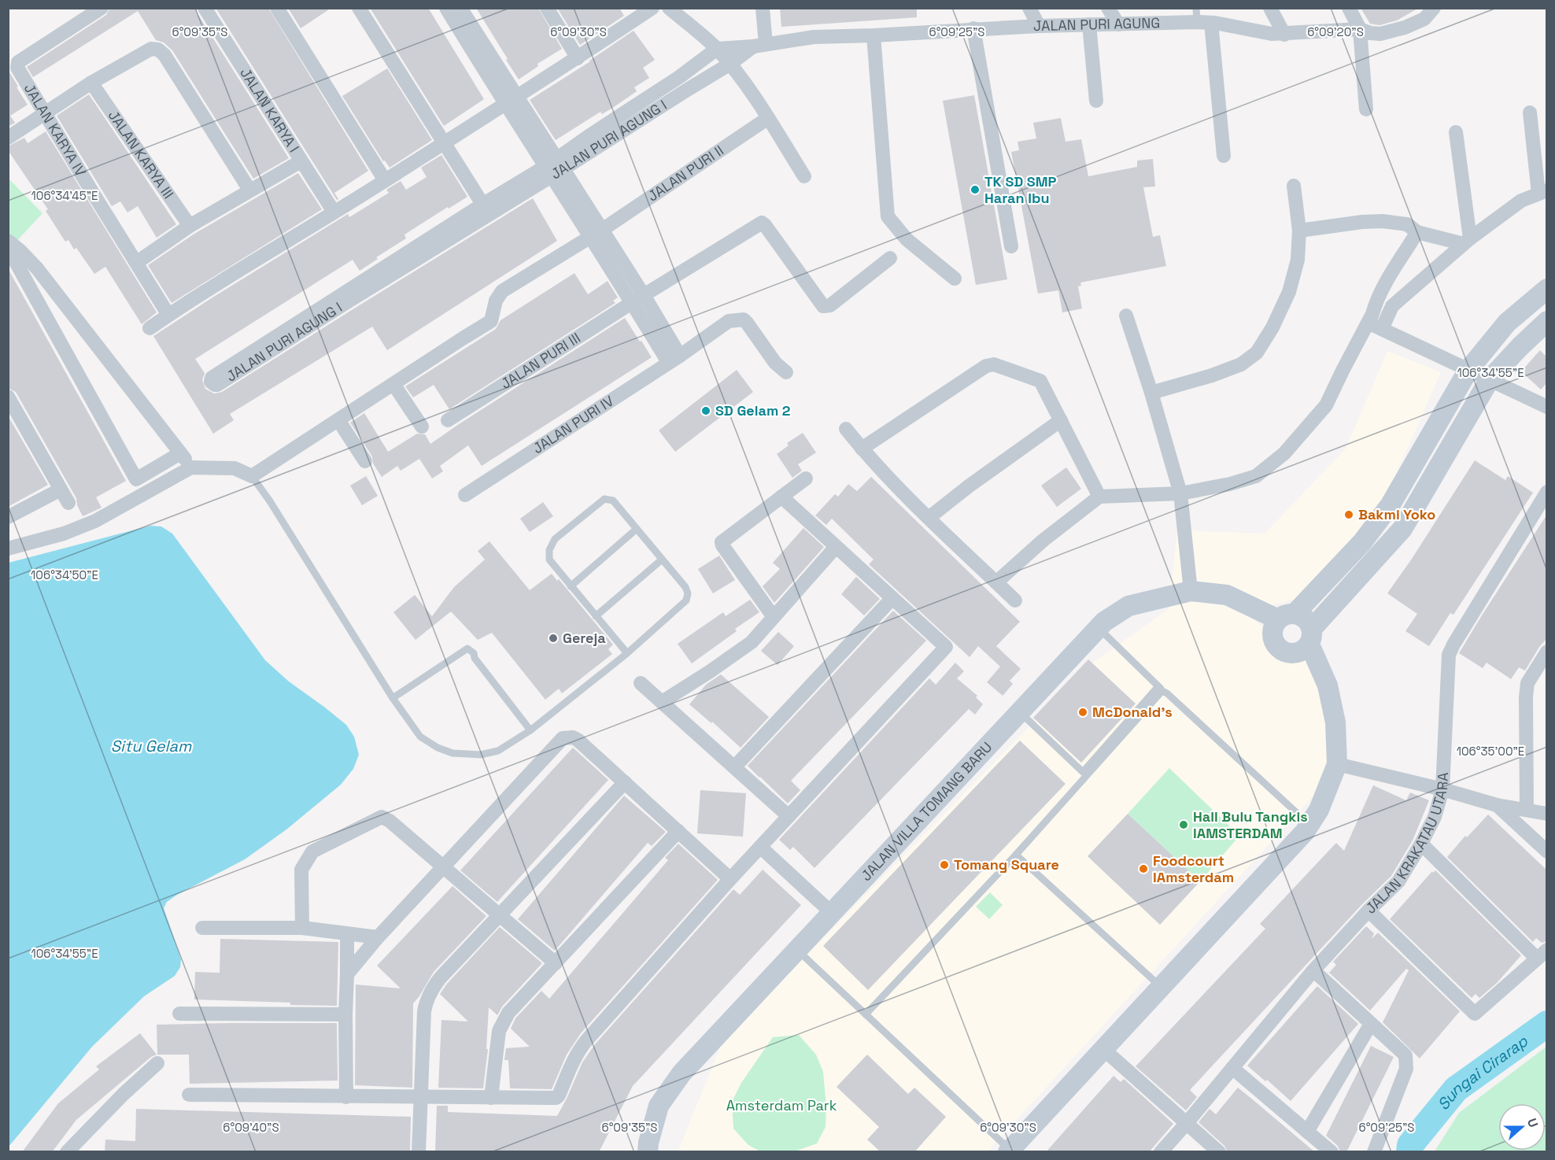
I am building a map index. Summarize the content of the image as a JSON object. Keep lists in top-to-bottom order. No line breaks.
{"streets":{"street":["JALAN PURI AGUNG","JALAN KARYA I","JALAN KARYA IV","JALAN PURI AGUNG I","JALAN KARYA III","JALAN PURI II","JALAN PURI III","JALAN PURI IV","JALAN VILLA TOMANG BARU","JALAN KRAKATAU UTARA"]},"crossings":[["JALAN PURI AGUNG","JALAN PURI AGUNG I"]],"water":["Situ Gelam","Sungai Cirarap"],"parks":["Amsterdam Park"],"places":["TK SD SMP Haran Ibu","SD Gelam 2","Bakmi Yoko","Gereja","McDonald's","Hall Bulu Tangkis IAMSTERDAM","Tomang Square","Foodcourt IAmsterdam"],"north":"right","coordinates":["6°09'35\"S","6°09'30\"S","6°09'20\"S","6°09'25\"S","106°34'45\"E","106°34'55\"E","106°34'50\"E","106°35'00\"E","6°09'40\"S"]}
